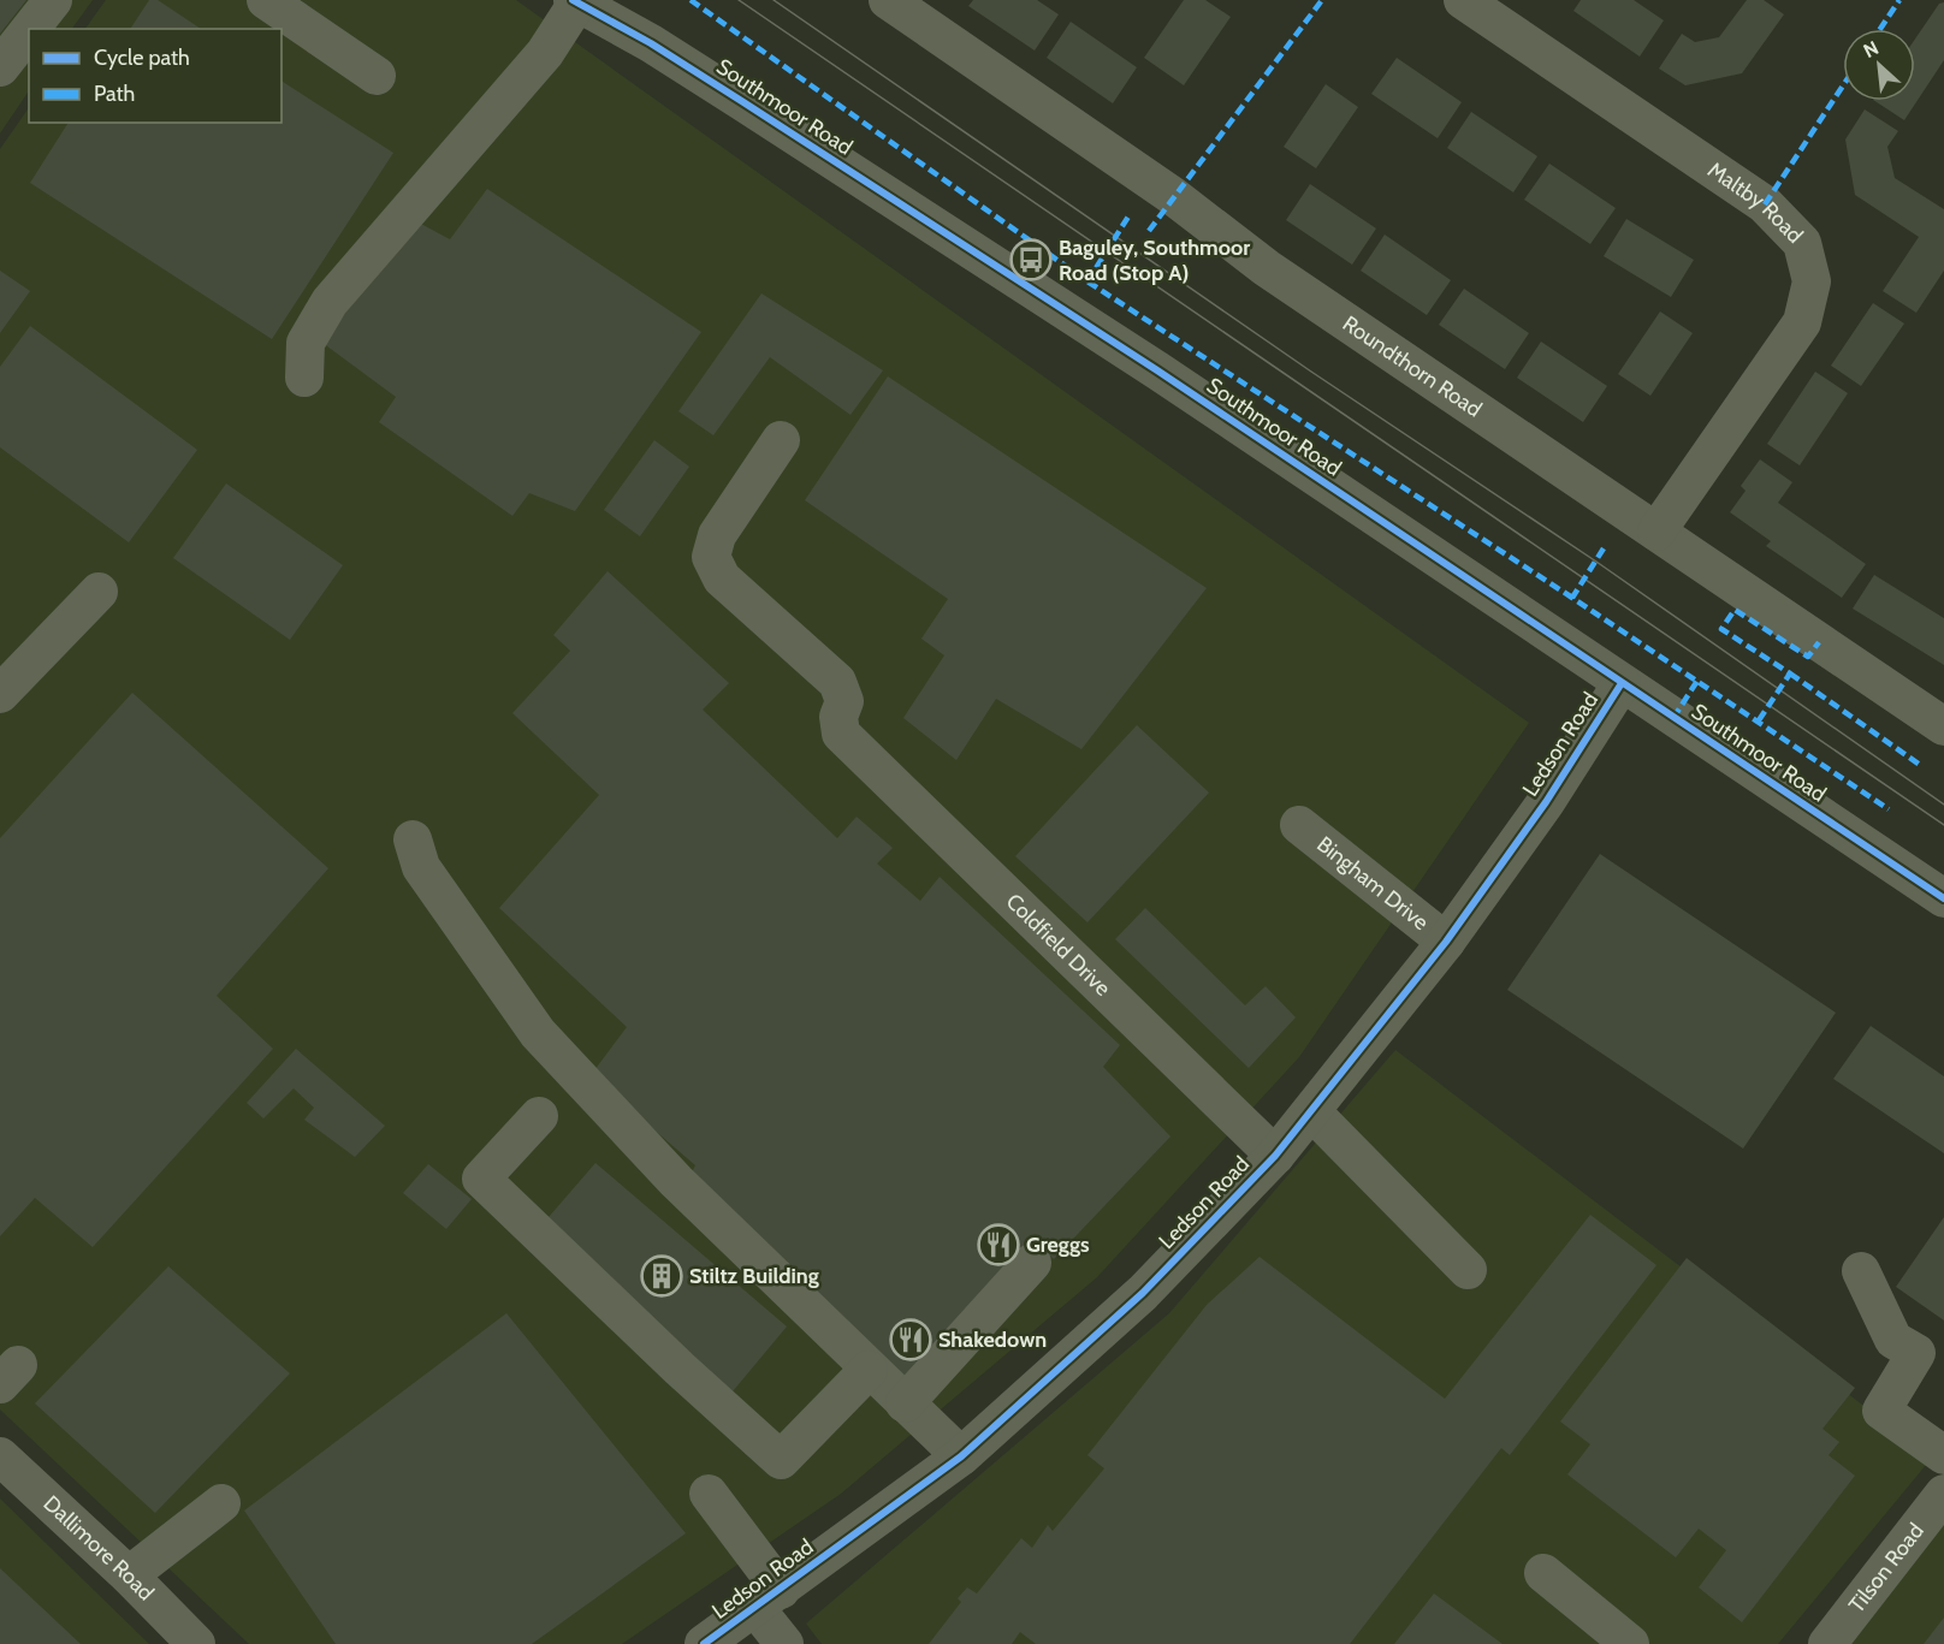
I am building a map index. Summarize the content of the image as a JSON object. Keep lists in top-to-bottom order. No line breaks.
{"streets":{"street":["Southmoor Road","Maltby Road","Roundthorn Road","Ledson Road","Bingham Drive","Coldfield Drive","Dallimore Road","Tilson Road"]},"crossings":[["Southmoor Road","Ledson Road"],["Maltby Road","Roundthorn Road"],["Ledson Road","Bingham Drive"],["Ledson Road","Coldfield Drive"]],"places":{"bus stop":["Baguley, Southmoor Road (Stop A)"],"restaurant":["Greggs","Shakedown"],"building":["Stiltz Building"]},"legend":["Cycle path","Path"],"north":"top left"}
